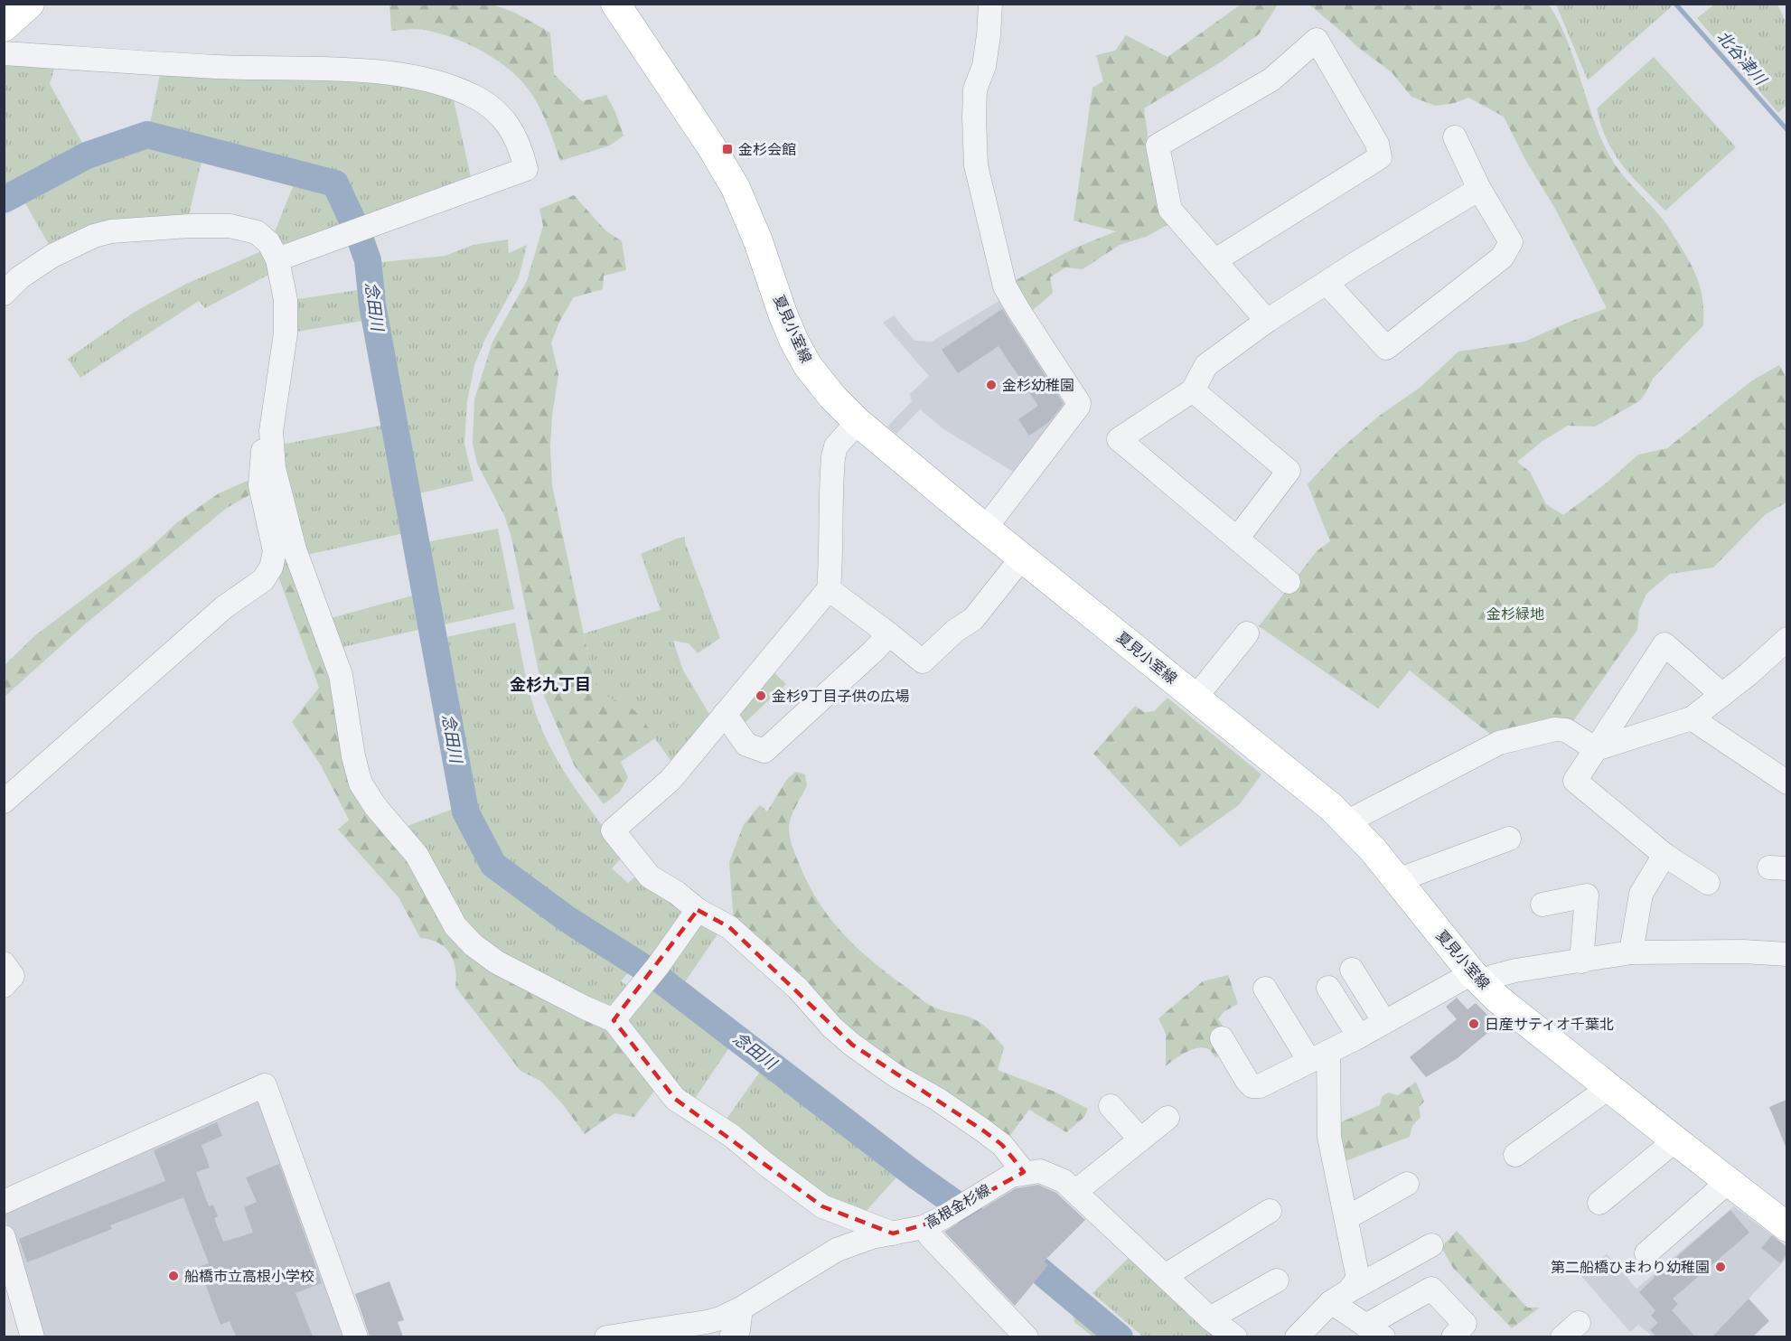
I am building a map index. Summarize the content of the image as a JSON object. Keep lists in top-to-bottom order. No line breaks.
{"streets":{"main road":["夏見小室線"],"street":["高根金杉線"]},"districts":["金杉九丁目"],"water":["北谷津川","念田川"],"parks":["金杉緑地"],"places":{"transit":["金杉会館"],"other":["金杉幼稚園","金杉9丁目子供の広場","日産サティオ千葉北","第二船橋ひまわり幼稚園","船橋市立高根小学校"]}}
